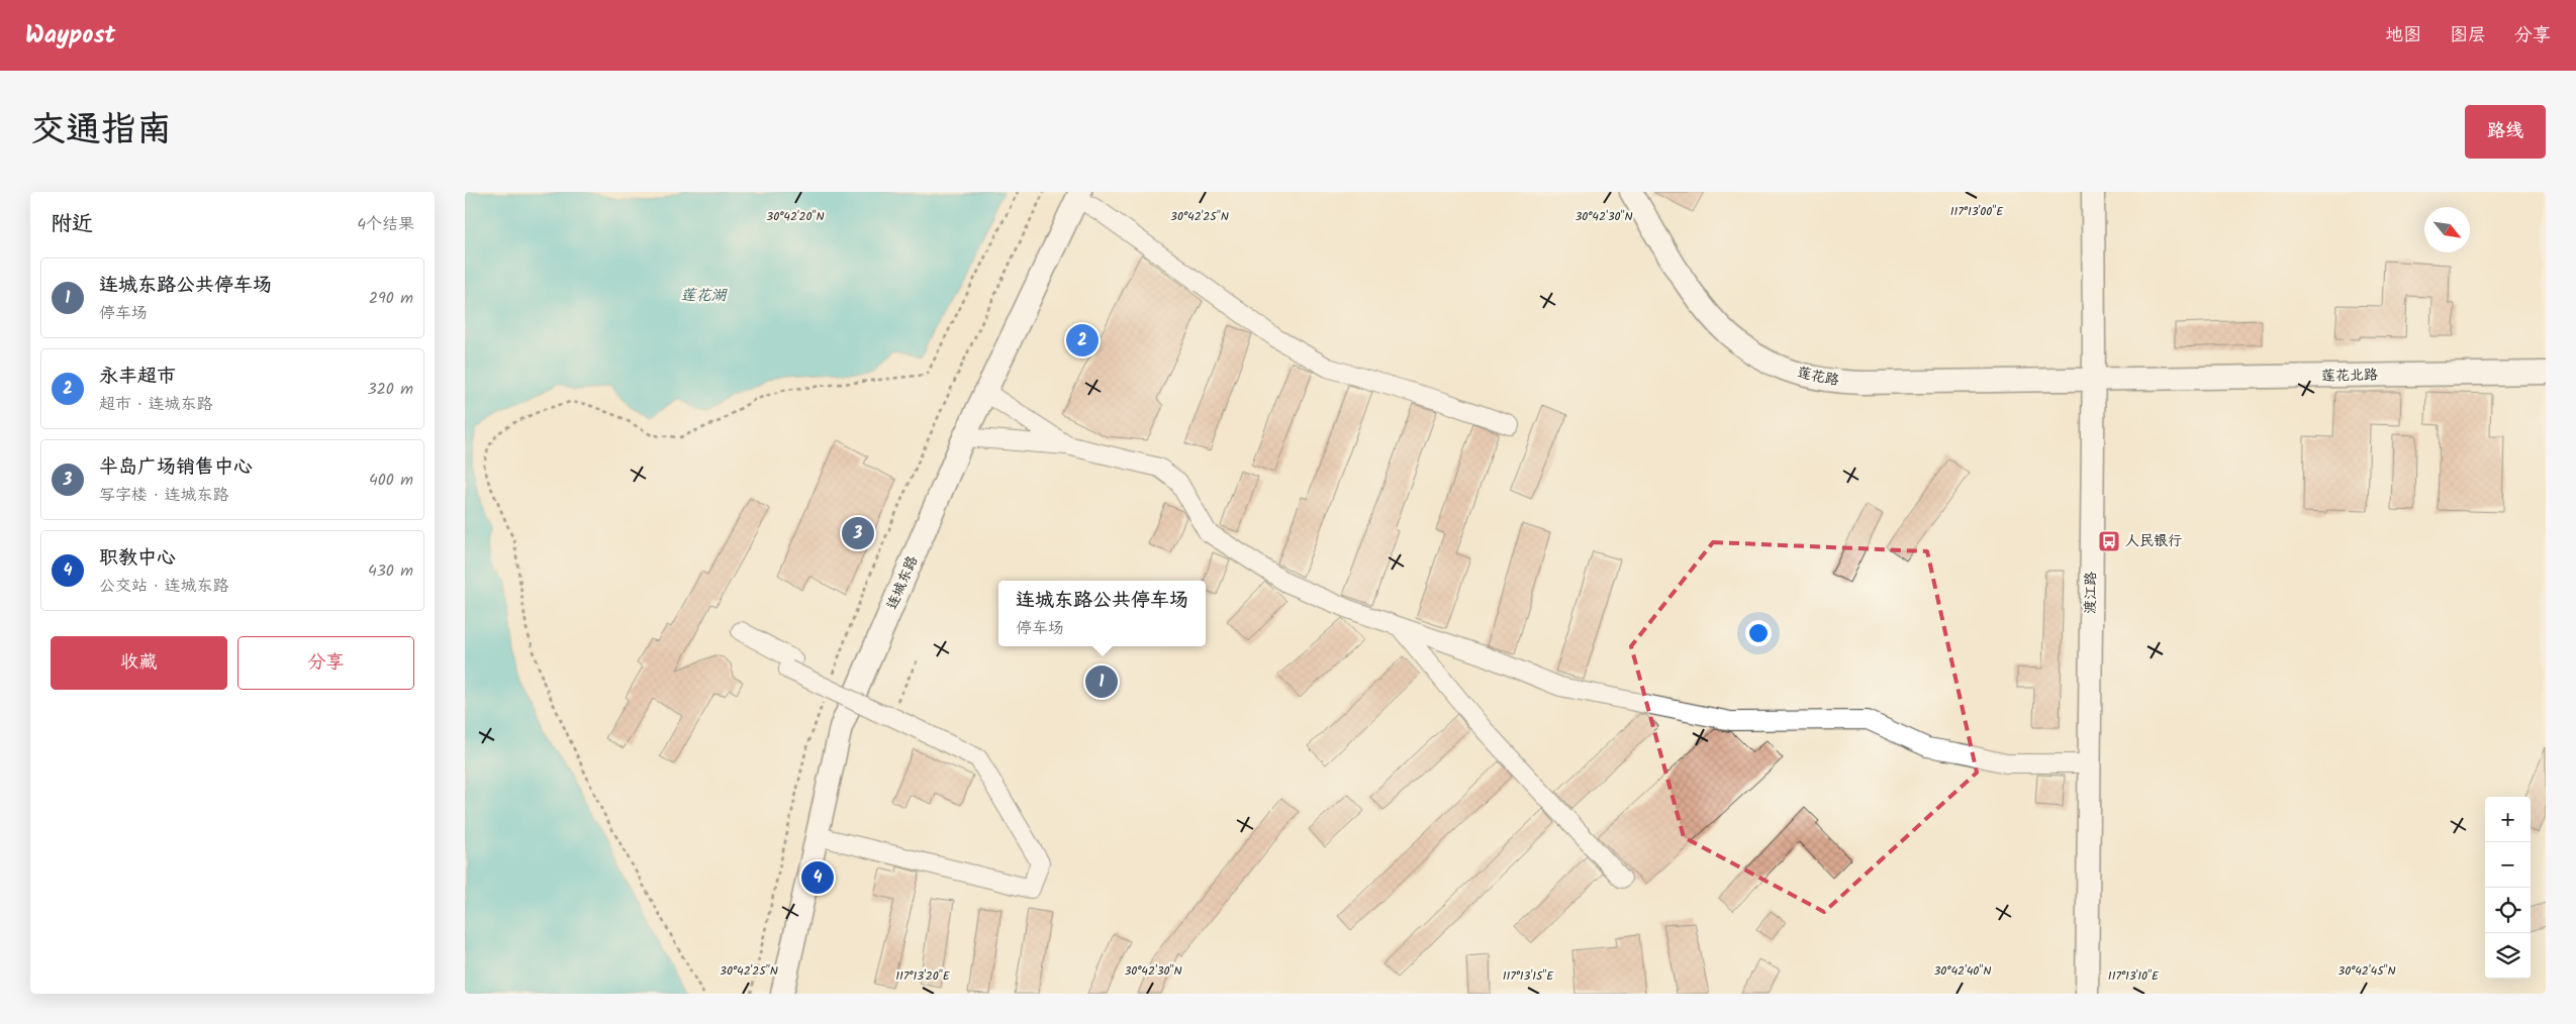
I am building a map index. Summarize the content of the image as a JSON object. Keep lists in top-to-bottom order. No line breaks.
{"streets":{"main road":["莲花北路","莲花路","连城东路","渡江路"]},"crossings":[["莲花北路","莲花路"],["莲花北路","渡江路"],["莲花路","渡江路"]],"water":["莲花湖"],"places":{"bus stop":["人民银行"]},"north":"bottom right","page":{"header":"Waypost","nav":["地图","图层","分享"],"title":"交通指南","buttons":["路线",["收藏","分享"]],"heading":["附近","4个结果"],"list":[{"mark":"1","name":"连城东路公共停车场","note":"停车场","value":"290 m"},{"mark":"2","name":"永丰超市","note":"超市 · 连城东路","value":"320 m"},{"mark":"3","name":"半岛广场销售中心","note":"写字楼 · 连城东路","value":"400 m"},{"mark":"4","name":"职教中心","note":"公交站 · 连城东路","value":"430 m"}],"pins":["2","3","1","4"],"popup":["连城东路公共停车场","停车场"],"map_buttons":["+","−"]},"coordinates":["117°13'00\"E","30°42'20\"N","30°42'25\"N","30°42'30\"N","30°42'40\"N","30°42'45\"N","117°13'20\"E","117°13'15\"E","117°13'10\"E"]}
